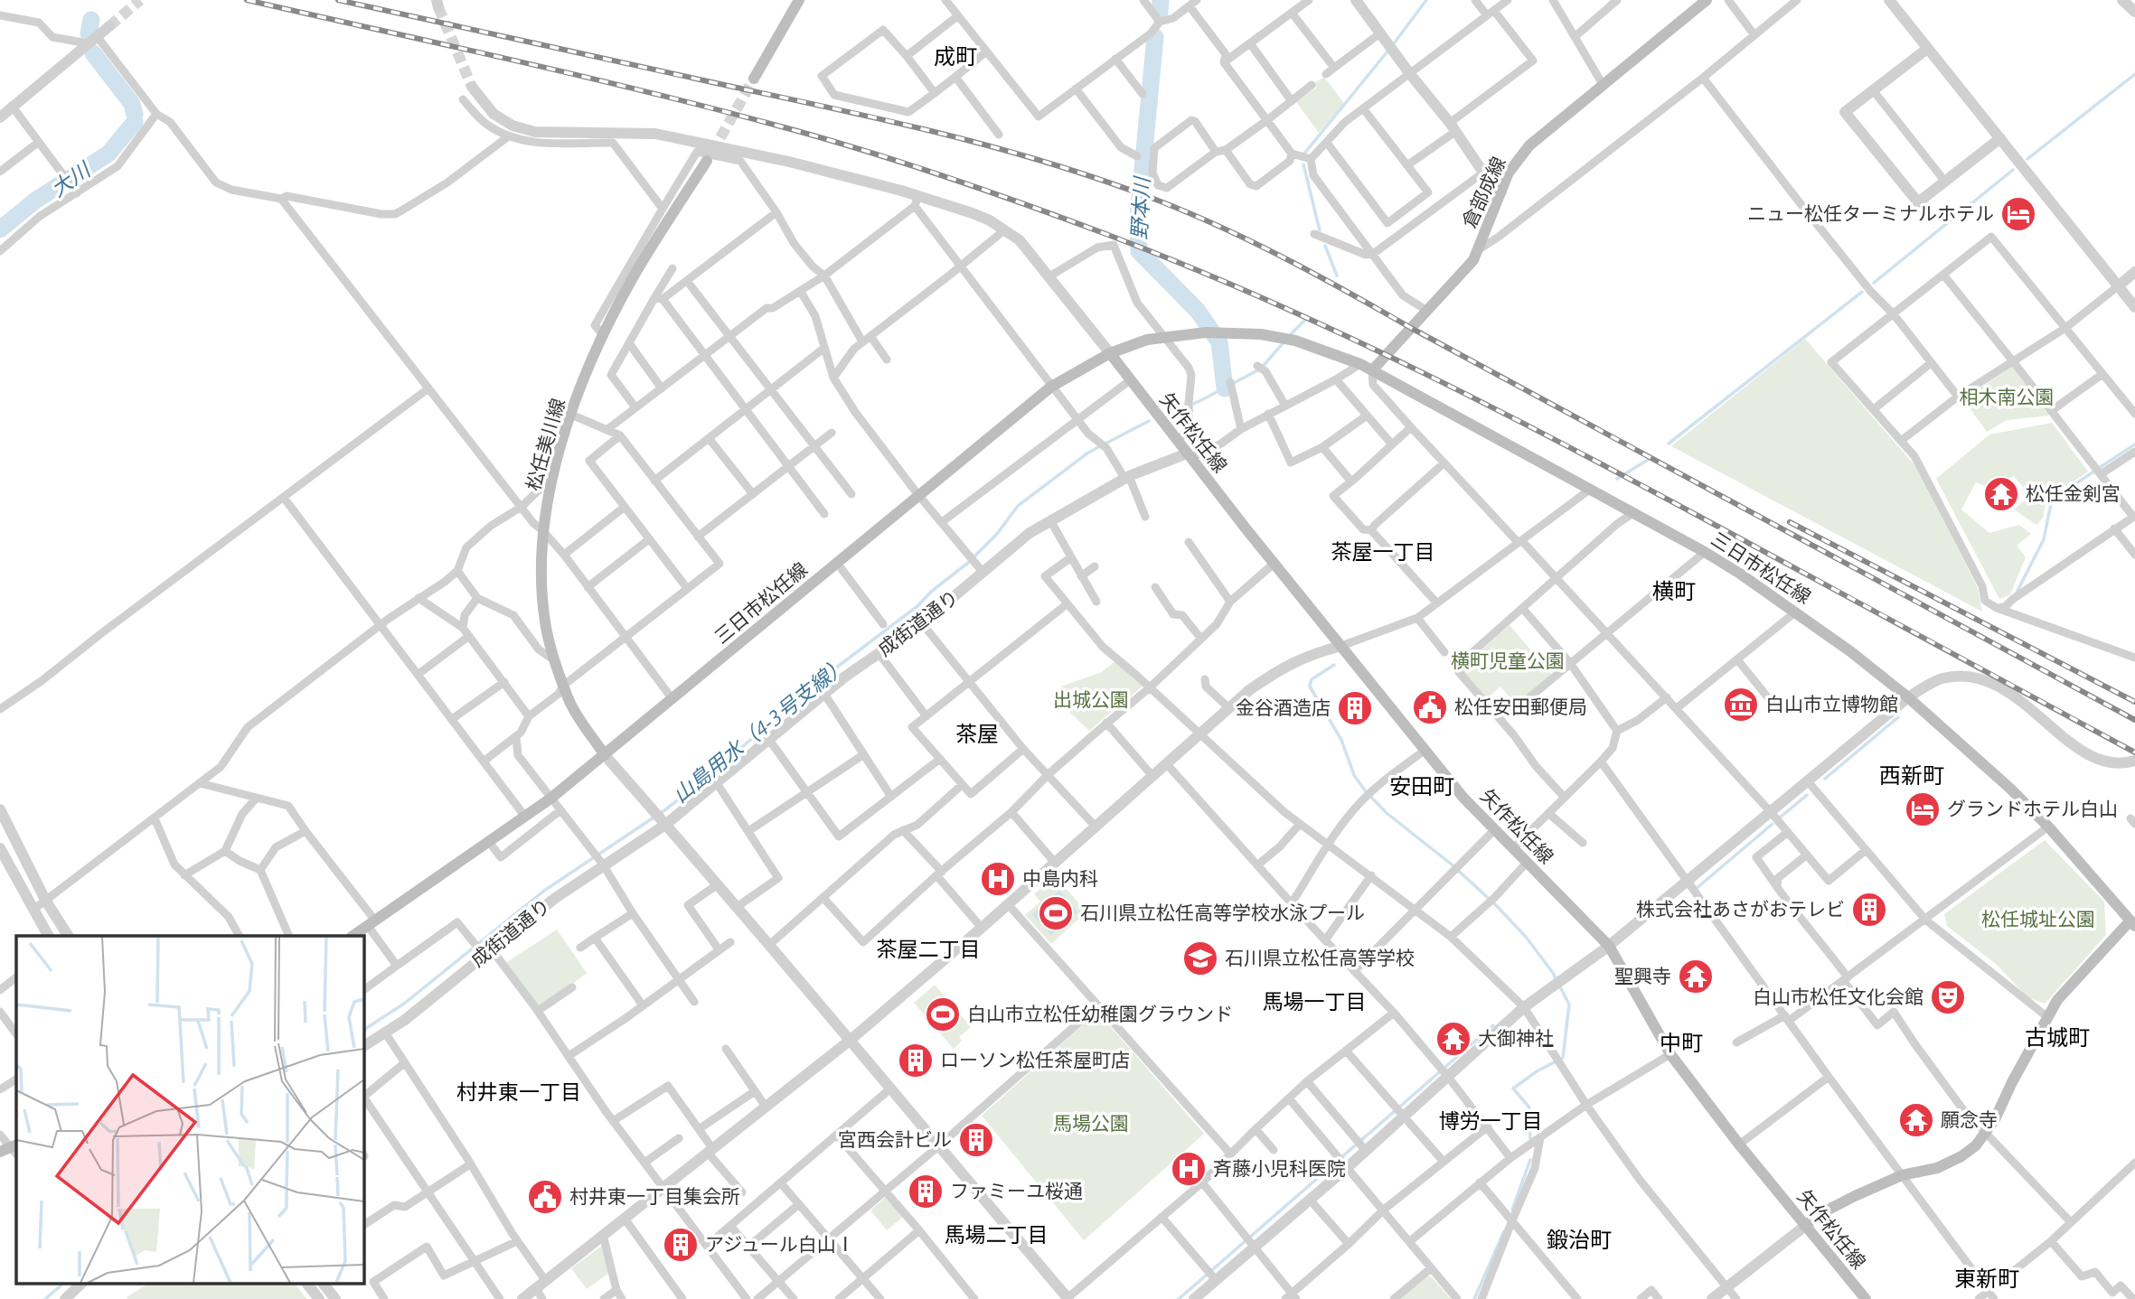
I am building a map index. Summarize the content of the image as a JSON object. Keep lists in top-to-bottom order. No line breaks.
{"streets":{"main road":["倉部成線","矢作松任線","松任美川線","三日市松任線"],"street":["成街道通り"]},"crossings":[["倉部成線","三日市松任線"],["矢作松任線","三日市松任線"],["矢作松任線","成街道通り"],["松任美川線","三日市松任線"]],"districts":["成町","茶屋一丁目","横町","茶屋","西新町","安田町","茶屋二丁目","馬場一丁目","古城町","中町","村井東一丁目","博労一丁目","馬場二丁目","鍛治町","東新町"],"water":["大川","野本川","山島用水（4-3号支線）"],"parks":["相木南公園","横町児童公園","出城公園","松任城址公園","馬場公園"],"places":{"hotel":["ニュー松任ターミナルホテル","グランドホテル白山"],"temple":["松任金剣宮","聖興寺","大御神社","願念寺"],"museum":["白山市立博物館"],"public building":["松任安田郵便局","村井東一丁目集会所"],"building":["金谷酒造店","株式会社あさがおテレビ","ローソン松任茶屋町店","宮西会計ビル","ファミーユ桜通","アジュール白山Ⅰ"],"hospital":["中島内科","斉藤小児科医院"],"sports":["石川県立松任高等学校水泳プール","白山市立松任幼稚園グラウンド"],"school or university":["石川県立松任高等学校"],"theatre":["白山市松任文化会館"]}}
